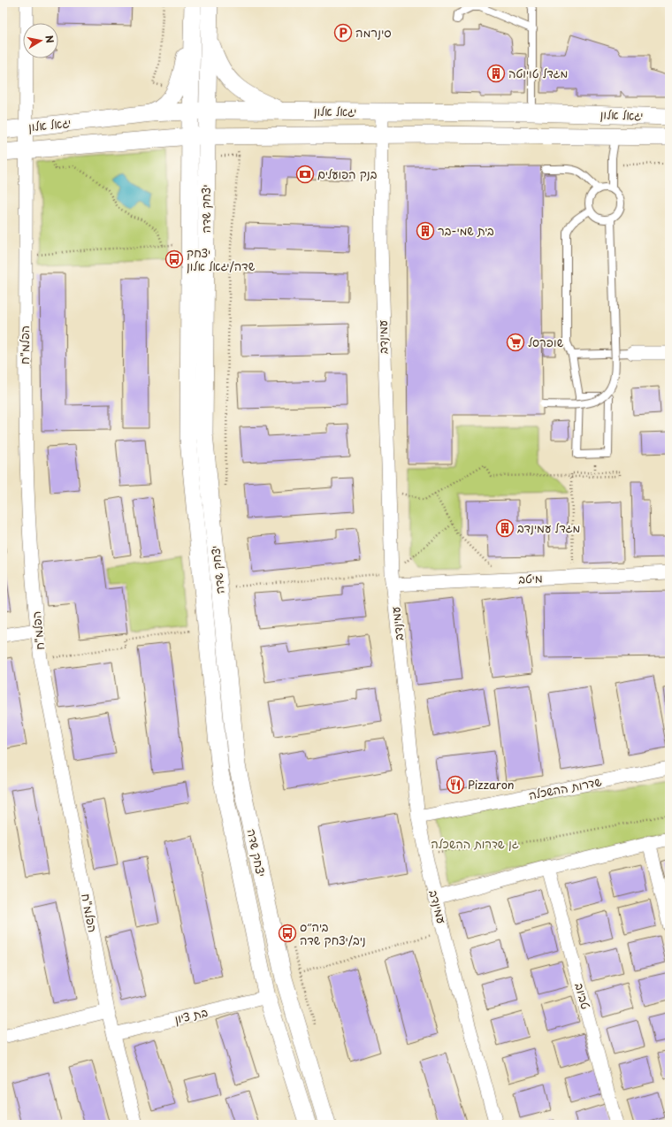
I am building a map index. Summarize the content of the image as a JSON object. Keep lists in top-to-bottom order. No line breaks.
{"streets":{"street":["יגאל אלון","יצחק שדה","עמינדב","הפלמ\"ח","מיטב","שדרות ההשכלה","טביוב","בת ציון"]},"crossings":[["יגאל אלון","יצחק שדה"],["יגאל אלון","עמינדב"],["יגאל אלון","הפלמ\"ח"],["יצחק שדה","בת ציון"],["עמינדב","מיטב"],["עמינדב","שדרות ההשכלה"],["הפלמ\"ח","בת ציון"]],"parks":["גן שדרות ההשכלה"],"places":{"parking":["סינרמה"],"building":["מגדל טויוטה","בית שמי-בר","מגדל עמינדב"],"bank":["בנק הפועלים"],"bus stop":["יצחק שדה/יגאל אלון","ביה״ס ניב/יצחק שדה"],"supermarket":["שופרסל"],"restaurant":["Pizzaron"]},"north":"right"}
